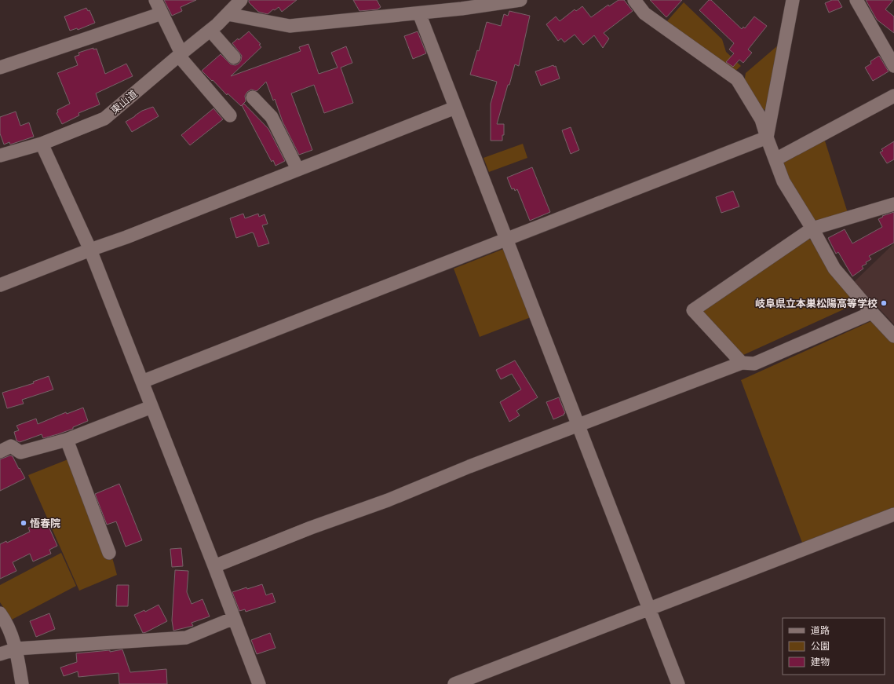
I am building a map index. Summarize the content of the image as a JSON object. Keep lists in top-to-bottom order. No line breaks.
{"streets":{"street":["東山道"]},"places":["岐阜県立本巣松陽高等学校","悟春院"],"legend":["道路","公園","建物"]}
